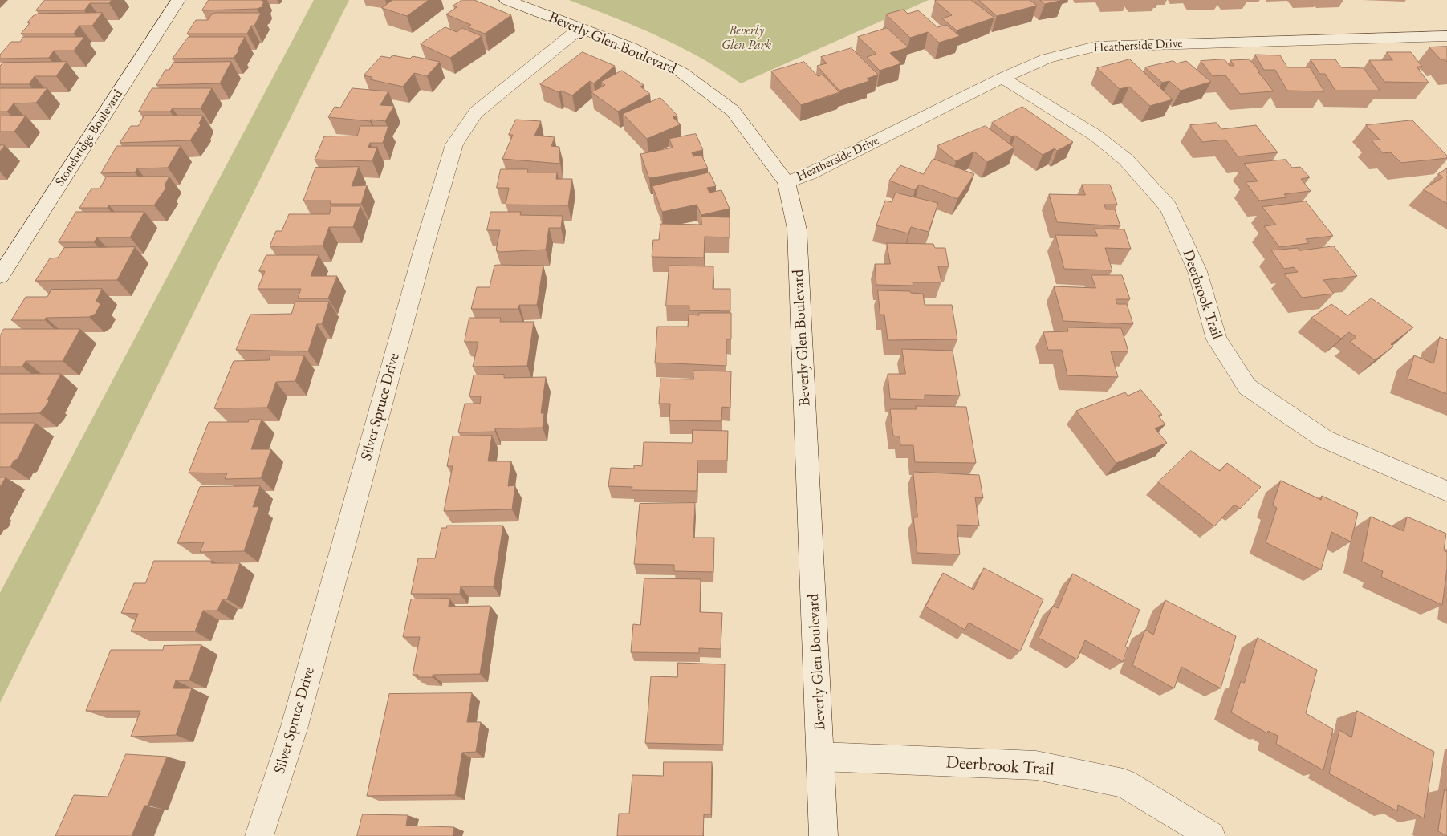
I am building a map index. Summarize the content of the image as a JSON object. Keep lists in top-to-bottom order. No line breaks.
{"streets":{"street":["Beverly Glen Boulevard","Heatherside Drive","Stonebridge Boulevard","Deerbrook Trail","Silver Spruce Drive"]},"crossings":[["Beverly Glen Boulevard","Heatherside Drive"],["Beverly Glen Boulevard","Deerbrook Trail"],["Beverly Glen Boulevard","Silver Spruce Drive"],["Heatherside Drive","Deerbrook Trail"]],"parks":["Beverly Glen Park"]}
